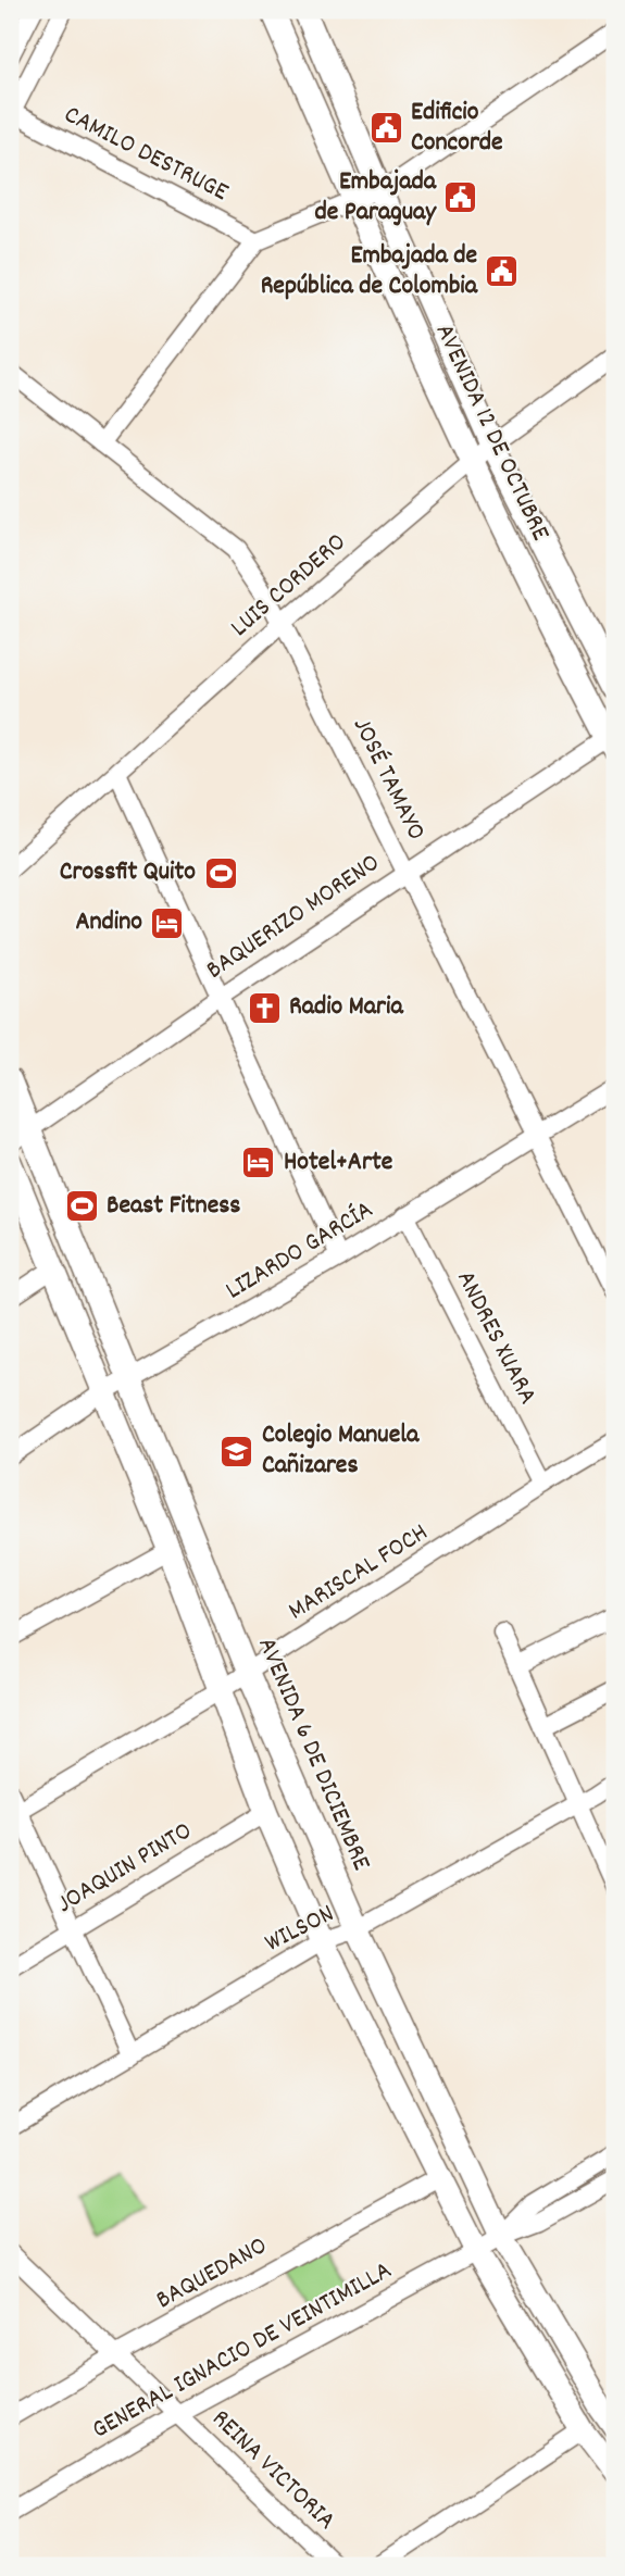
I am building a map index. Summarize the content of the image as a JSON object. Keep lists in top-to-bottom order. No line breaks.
{"streets":{"main road":["AVENIDA 12 DE OCTUBRE","AVENIDA 6 DE DICIEMBRE"],"street":["CAMILO DESTRUGE","LUIS CORDERO","JOSÉ TAMAYO","BAQUERIZO MORENO","LIZARDO GARCÍA","ANDRES XUARA","MARISCAL FOCH","JOAQUIN PINTO","WILSON","BAQUEDANO","GENERAL IGNACIO DE VEINTIMILLA","REINA VICTORIA"]},"crossings":[["AVENIDA 12 DE OCTUBRE","LUIS CORDERO"],["AVENIDA 12 DE OCTUBRE","BAQUERIZO MORENO"],["LUIS CORDERO","JOSÉ TAMAYO"],["JOSÉ TAMAYO","BAQUERIZO MORENO"],["JOSÉ TAMAYO","LIZARDO GARCÍA"],["BAQUERIZO MORENO","AVENIDA 6 DE DICIEMBRE"],["LIZARDO GARCÍA","ANDRES XUARA"],["LIZARDO GARCÍA","AVENIDA 6 DE DICIEMBRE"],["ANDRES XUARA","MARISCAL FOCH"],["MARISCAL FOCH","AVENIDA 6 DE DICIEMBRE"],["AVENIDA 6 DE DICIEMBRE","WILSON"],["AVENIDA 6 DE DICIEMBRE","GENERAL IGNACIO DE VEINTIMILLA"],["BAQUEDANO","REINA VICTORIA"],["GENERAL IGNACIO DE VEINTIMILLA","REINA VICTORIA"]],"places":{"public building":["Edificio Concorde","Embajada de Paraguay","Embajada de República de Colombia"],"sports":["Crossfit Quito","Beast Fitness"],"hotel":["Andino","Hotel+Arte"],"church":["Radio Maria"],"school or university":["Colegio Manuela Cañizares"]}}
